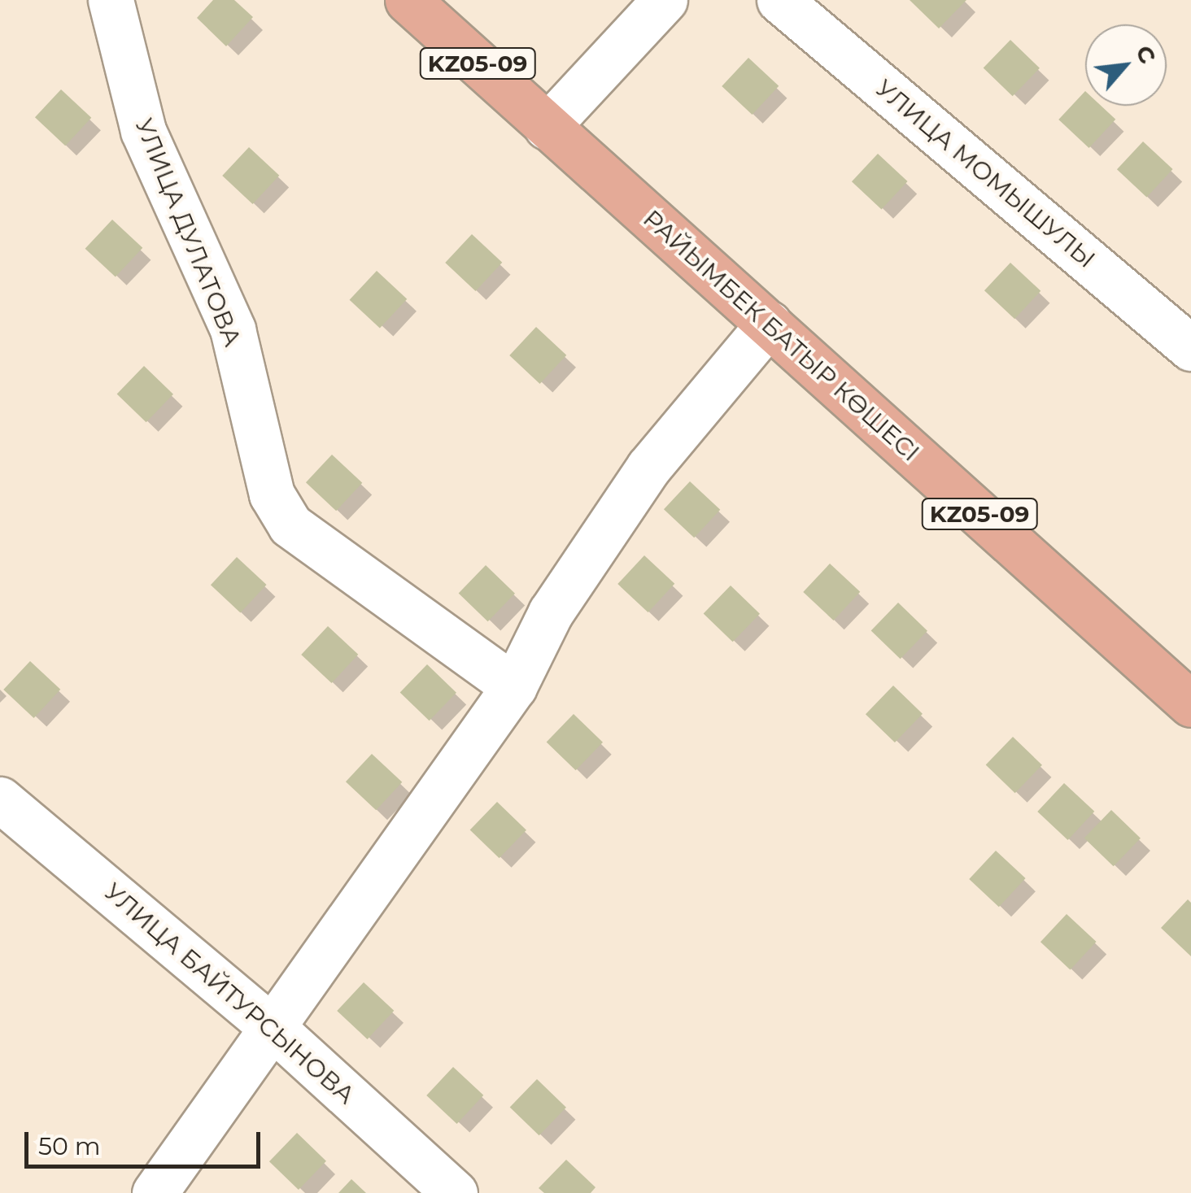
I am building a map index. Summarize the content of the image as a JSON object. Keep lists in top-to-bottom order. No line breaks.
{"streets":{"main road":["KZ05-09","РАЙЫМБЕК БАТЫР КӨШЕСІ"],"street":["УЛИЦА МОМЫШУЛЫ","УЛИЦА ДУЛАТОВА","УЛИЦА БАЙТУРСЫНОВА"]},"scale_bar":"50 m","north":"top right"}
